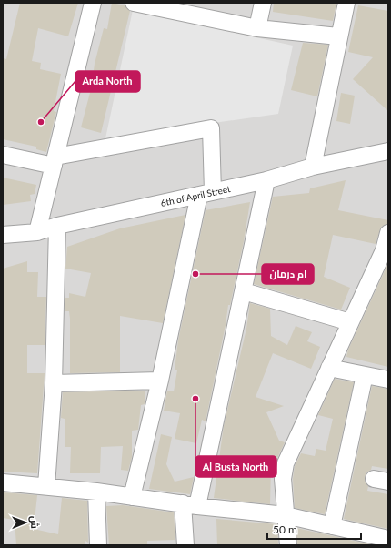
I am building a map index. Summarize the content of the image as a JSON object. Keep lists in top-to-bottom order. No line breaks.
{"streets":{"street":["6th of April Street"]},"places":["Arda North","ام درمان","Al Busta North"],"scale_bar":"50 m","north":"right"}
